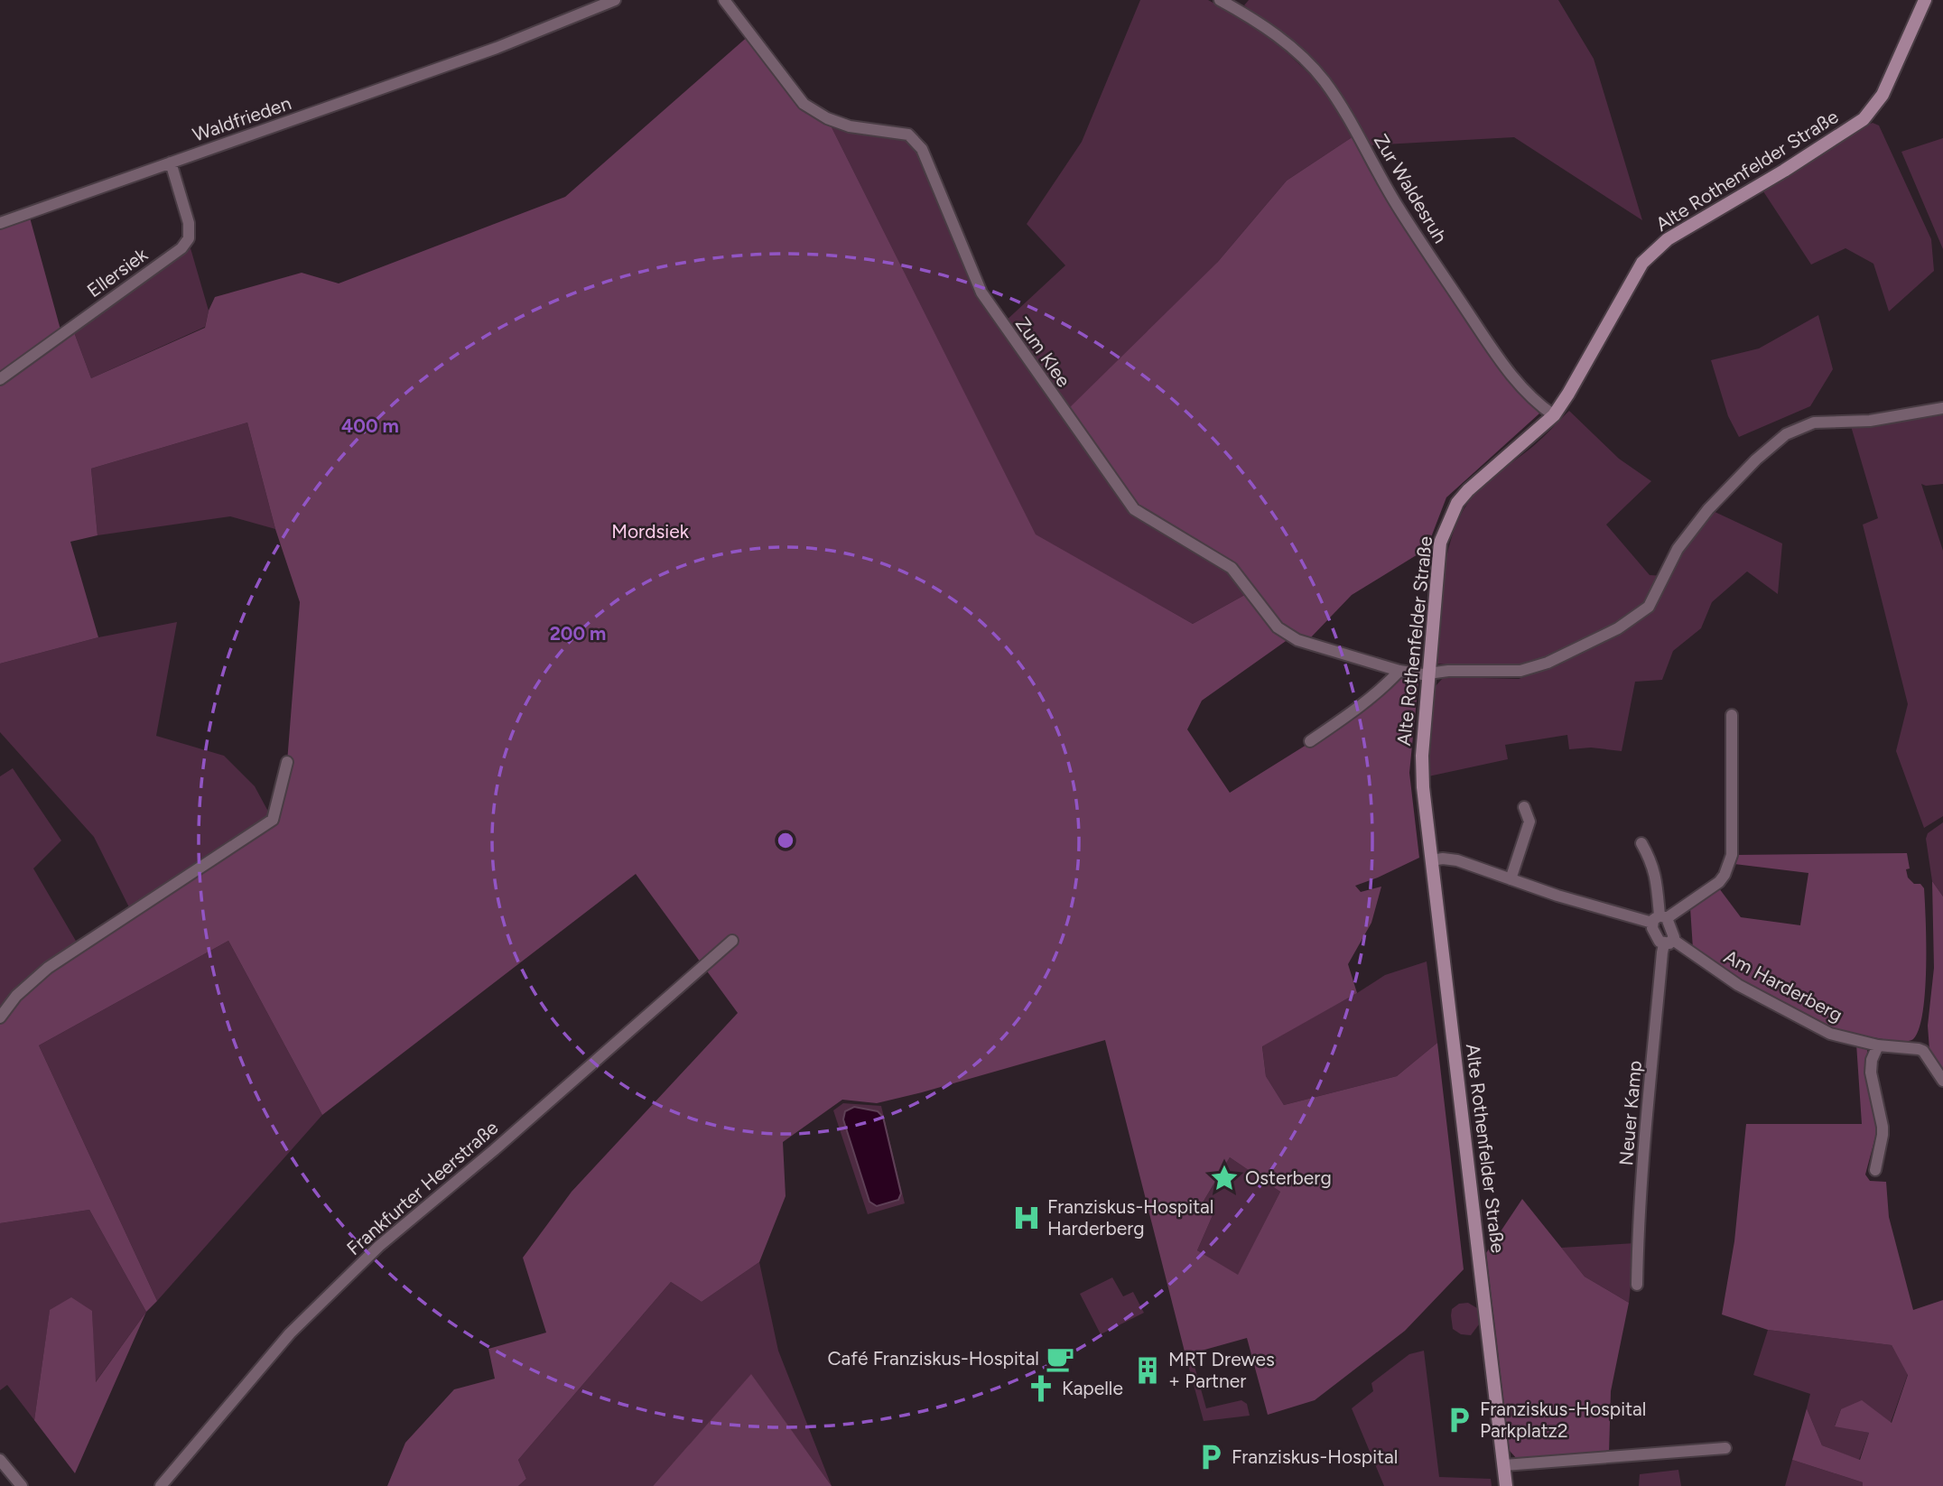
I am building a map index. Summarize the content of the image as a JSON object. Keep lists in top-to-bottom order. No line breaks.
{"streets":{"street":["Waldfrieden","Alte Rothenfelder Straße","Zur Waldesruh","Ellersiek","Zum Klee","Am Harderberg","Neuer Kamp","Frankfurter Heerstraße"]},"crossings":[["Waldfrieden","Ellersiek"],["Alte Rothenfelder Straße","Zur Waldesruh"],["Alte Rothenfelder Straße","Zum Klee"],["Am Harderberg","Neuer Kamp"]],"parks":["Mordsiek"],"places":{"place":["Osterberg"],"hospital":["Franziskus-Hospital Harderberg"],"cafe":["Café Franziskus-Hospital"],"building":["MRT Drewes + Partner"],"church":["Kapelle"],"parking":["Franziskus-Hospital Parkplatz2","Franziskus-Hospital"]},"rings":["400 m","200 m"]}
